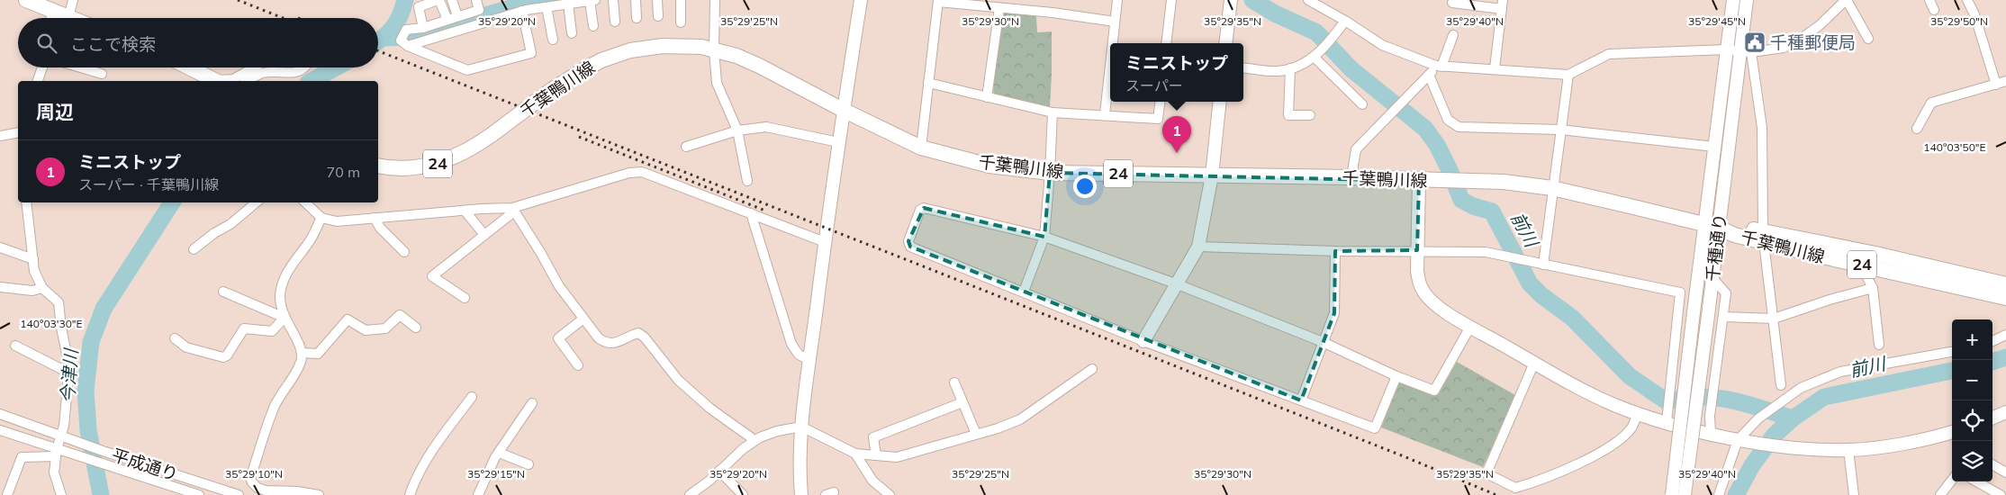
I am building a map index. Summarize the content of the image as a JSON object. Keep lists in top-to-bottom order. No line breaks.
{"streets":{"main road":["千葉鴨川線","24"],"street":["千種通り","平成通り"]},"crossings":[["千葉鴨川線","千種通り"]],"water":["前川","今津川"],"places":{"public building":["千種郵便局"]},"page":{"search":"ここで検索","popup":["ミニストップ","スーパー"],"heading":"周辺","pins":"1","list":[{"mark":"1","name":"ミニストップ","note":"スーパー · 千葉鴨川線","value":"70 m"}],"map_buttons":["+","−"]},"coordinates":["35°29'45\"N","35°29'50\"N","35°29'20\"N","35°29'25\"N","35°29'30\"N","35°29'35\"N","35°29'40\"N","140°03'50\"E","140°03'30\"E","35°29'10\"N","35°29'15\"N"]}
